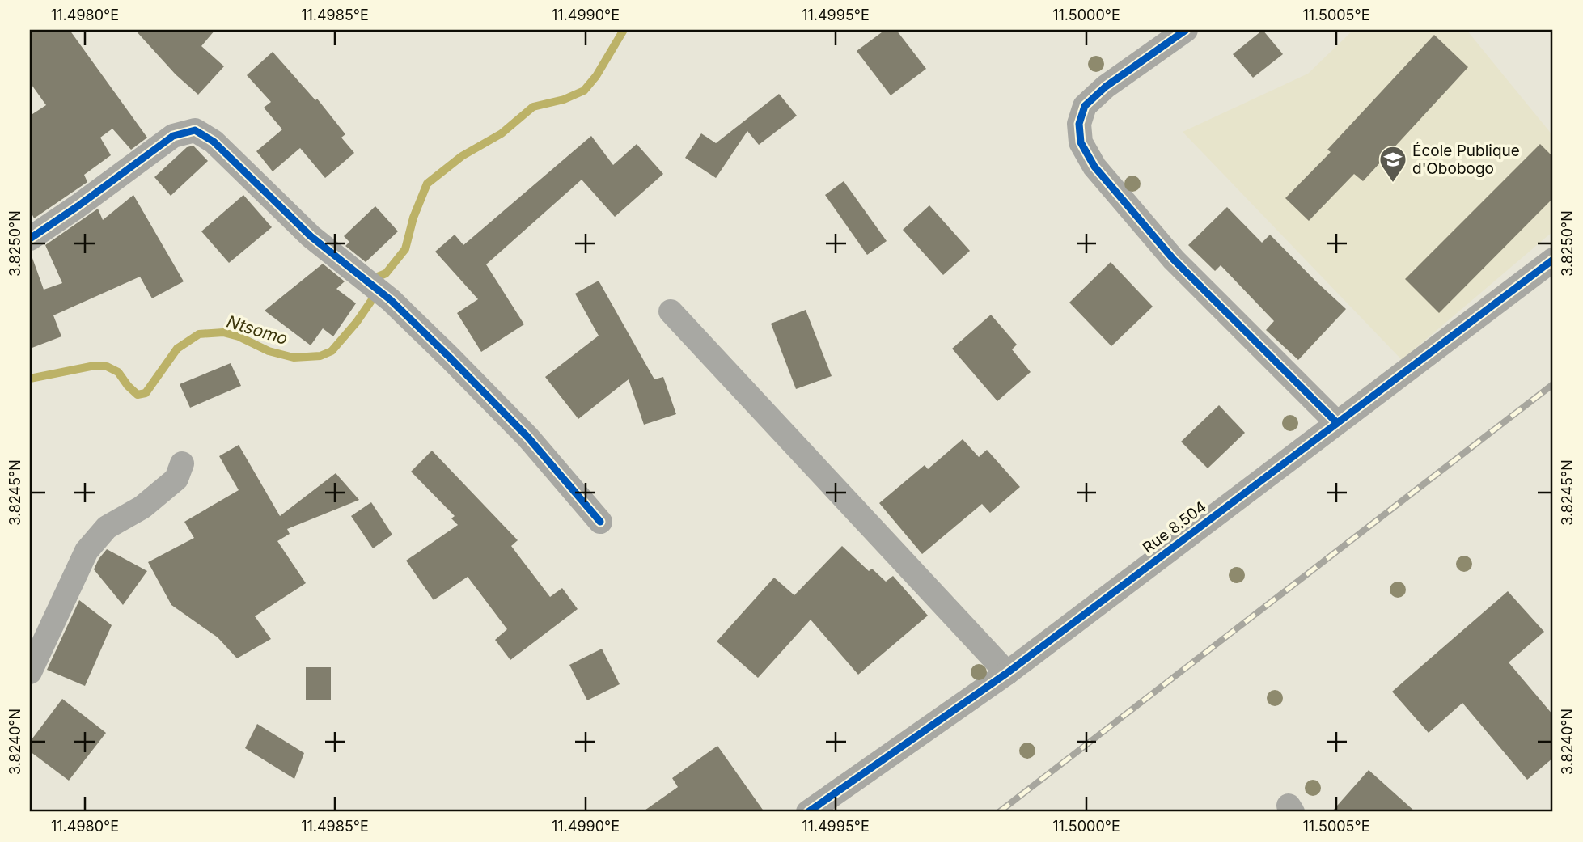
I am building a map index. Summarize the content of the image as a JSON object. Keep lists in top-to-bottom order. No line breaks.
{"streets":{"street":["Rue 8.504"]},"water":["Ntsomo"],"places":{"school or university":["École Publique d'Obobogo"]},"coordinates":["11.4980°E","11.4985°E","11.4990°E","11.4995°E","11.5000°E","11.5005°E","3.8250°N","3.8245°N","3.8240°N"]}
